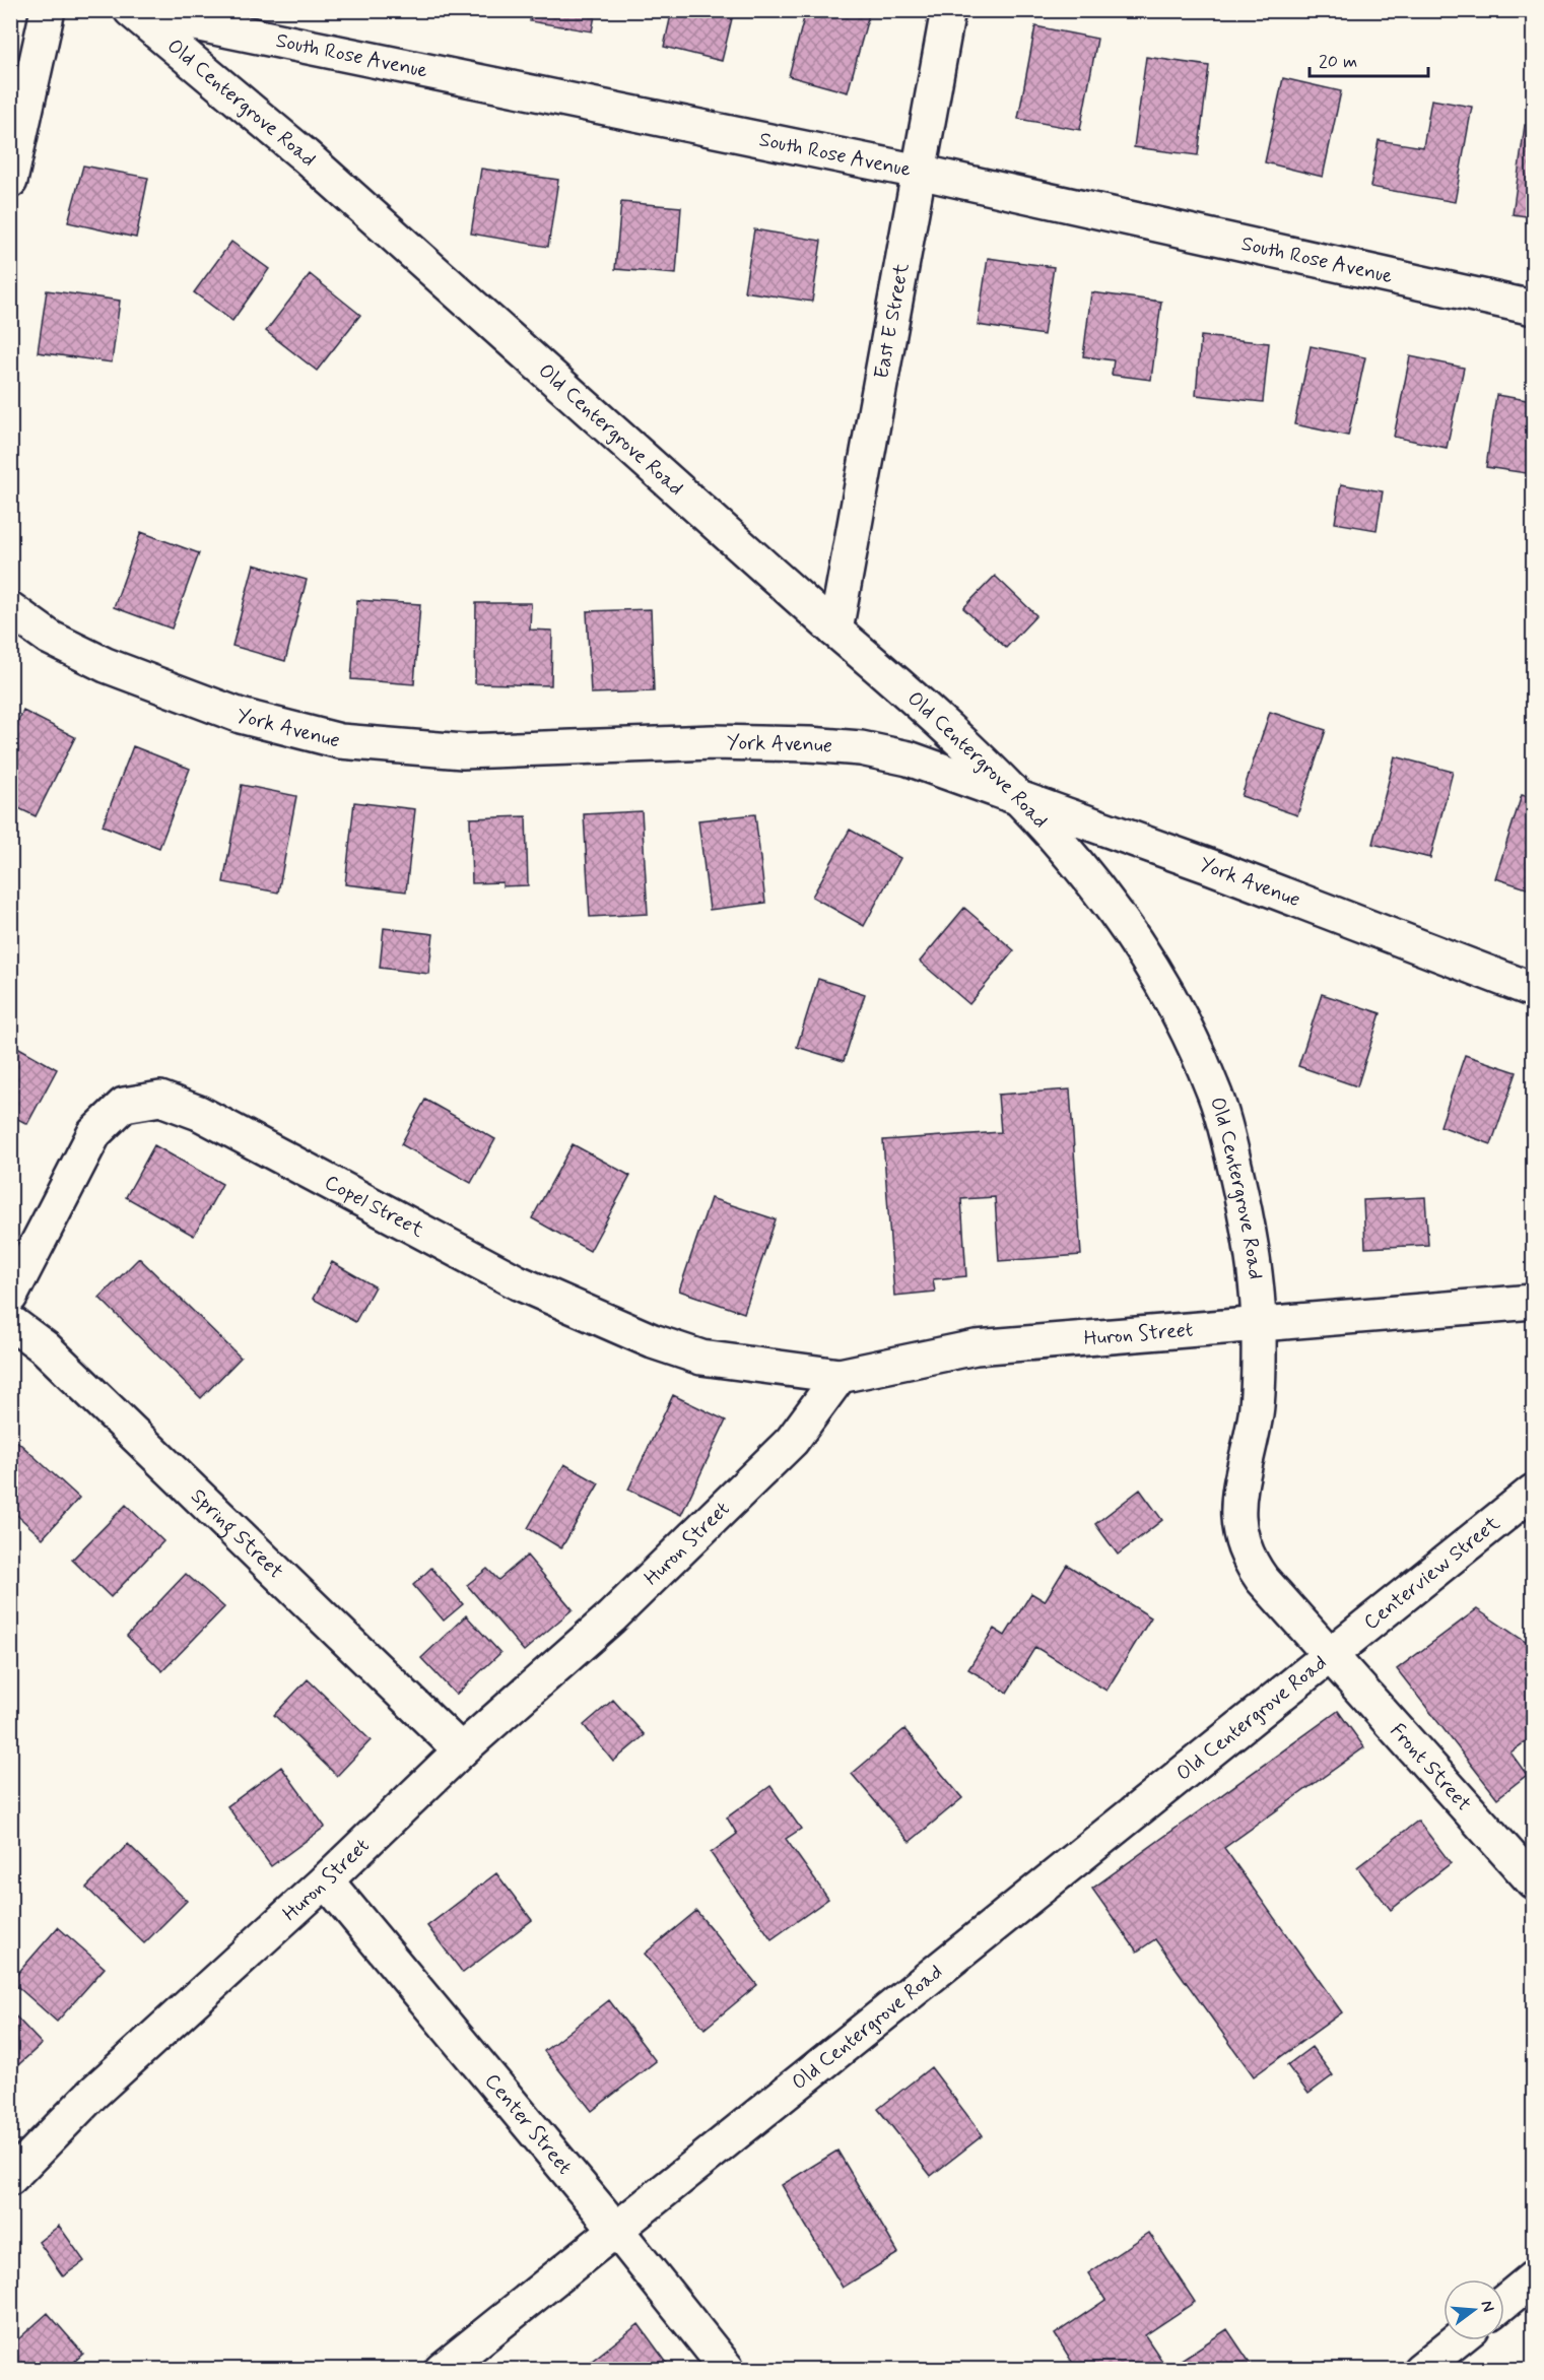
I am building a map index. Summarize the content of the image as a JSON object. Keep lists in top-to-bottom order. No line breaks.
{"streets":{"street":["South Rose Avenue","Old Centergrove Road","East E Street","York Avenue","Copel Street","Huron Street","Spring Street","Centerview Street","Front Street","Center Street"]},"crossings":[["South Rose Avenue","Old Centergrove Road"],["South Rose Avenue","East E Street"],["Old Centergrove Road","East E Street"],["Old Centergrove Road","York Avenue"],["Old Centergrove Road","Huron Street"],["Old Centergrove Road","Centerview Street"],["Old Centergrove Road","Front Street"],["Old Centergrove Road","Center Street"],["Copel Street","Huron Street"],["Huron Street","Spring Street"],["Huron Street","Center Street"],["Centerview Street","Front Street"]],"scale_bar":"20 m","north":"right"}
